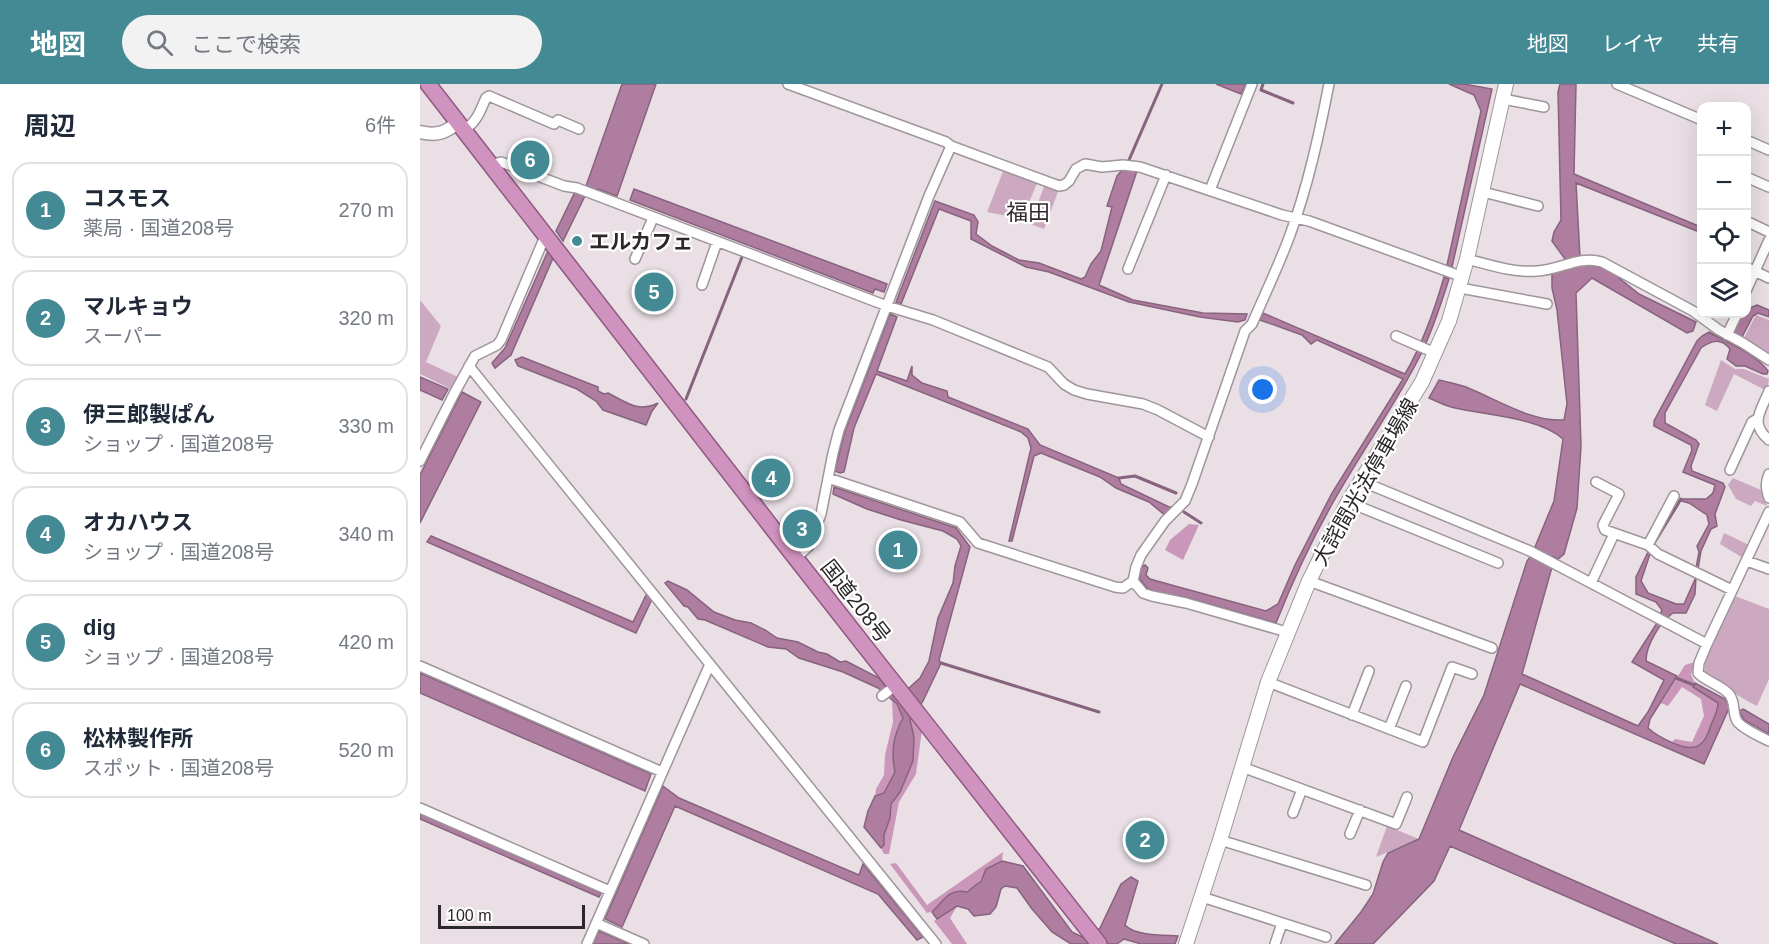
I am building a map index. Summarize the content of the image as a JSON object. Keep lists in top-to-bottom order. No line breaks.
{"streets":{"highway":["国道208号"],"main road":["大詫間光法停車場線"]},"districts":["福田"],"places":["エルカフェ"],"scale_bar":"100 m","page":{"header":"地図","search":"ここで検索","nav":["地図","レイヤ","共有"],"heading":["周辺","6件"],"map_buttons":["+","−"],"pins":["6","5","4","3","1","2"],"list":[{"mark":"1","name":"コスモス","note":"薬局 · 国道208号","value":"270 m"},{"mark":"2","name":"マルキョウ","note":"スーパー","value":"320 m"},{"mark":"3","name":"伊三郎製ぱん","note":"ショップ · 国道208号","value":"330 m"},{"mark":"4","name":"オカハウス","note":"ショップ · 国道208号","value":"340 m"},{"mark":"5","name":"dig","note":"ショップ · 国道208号","value":"420 m"},{"mark":"6","name":"松林製作所","note":"スポット · 国道208号","value":"520 m"}],"scale":"100 m"}}
